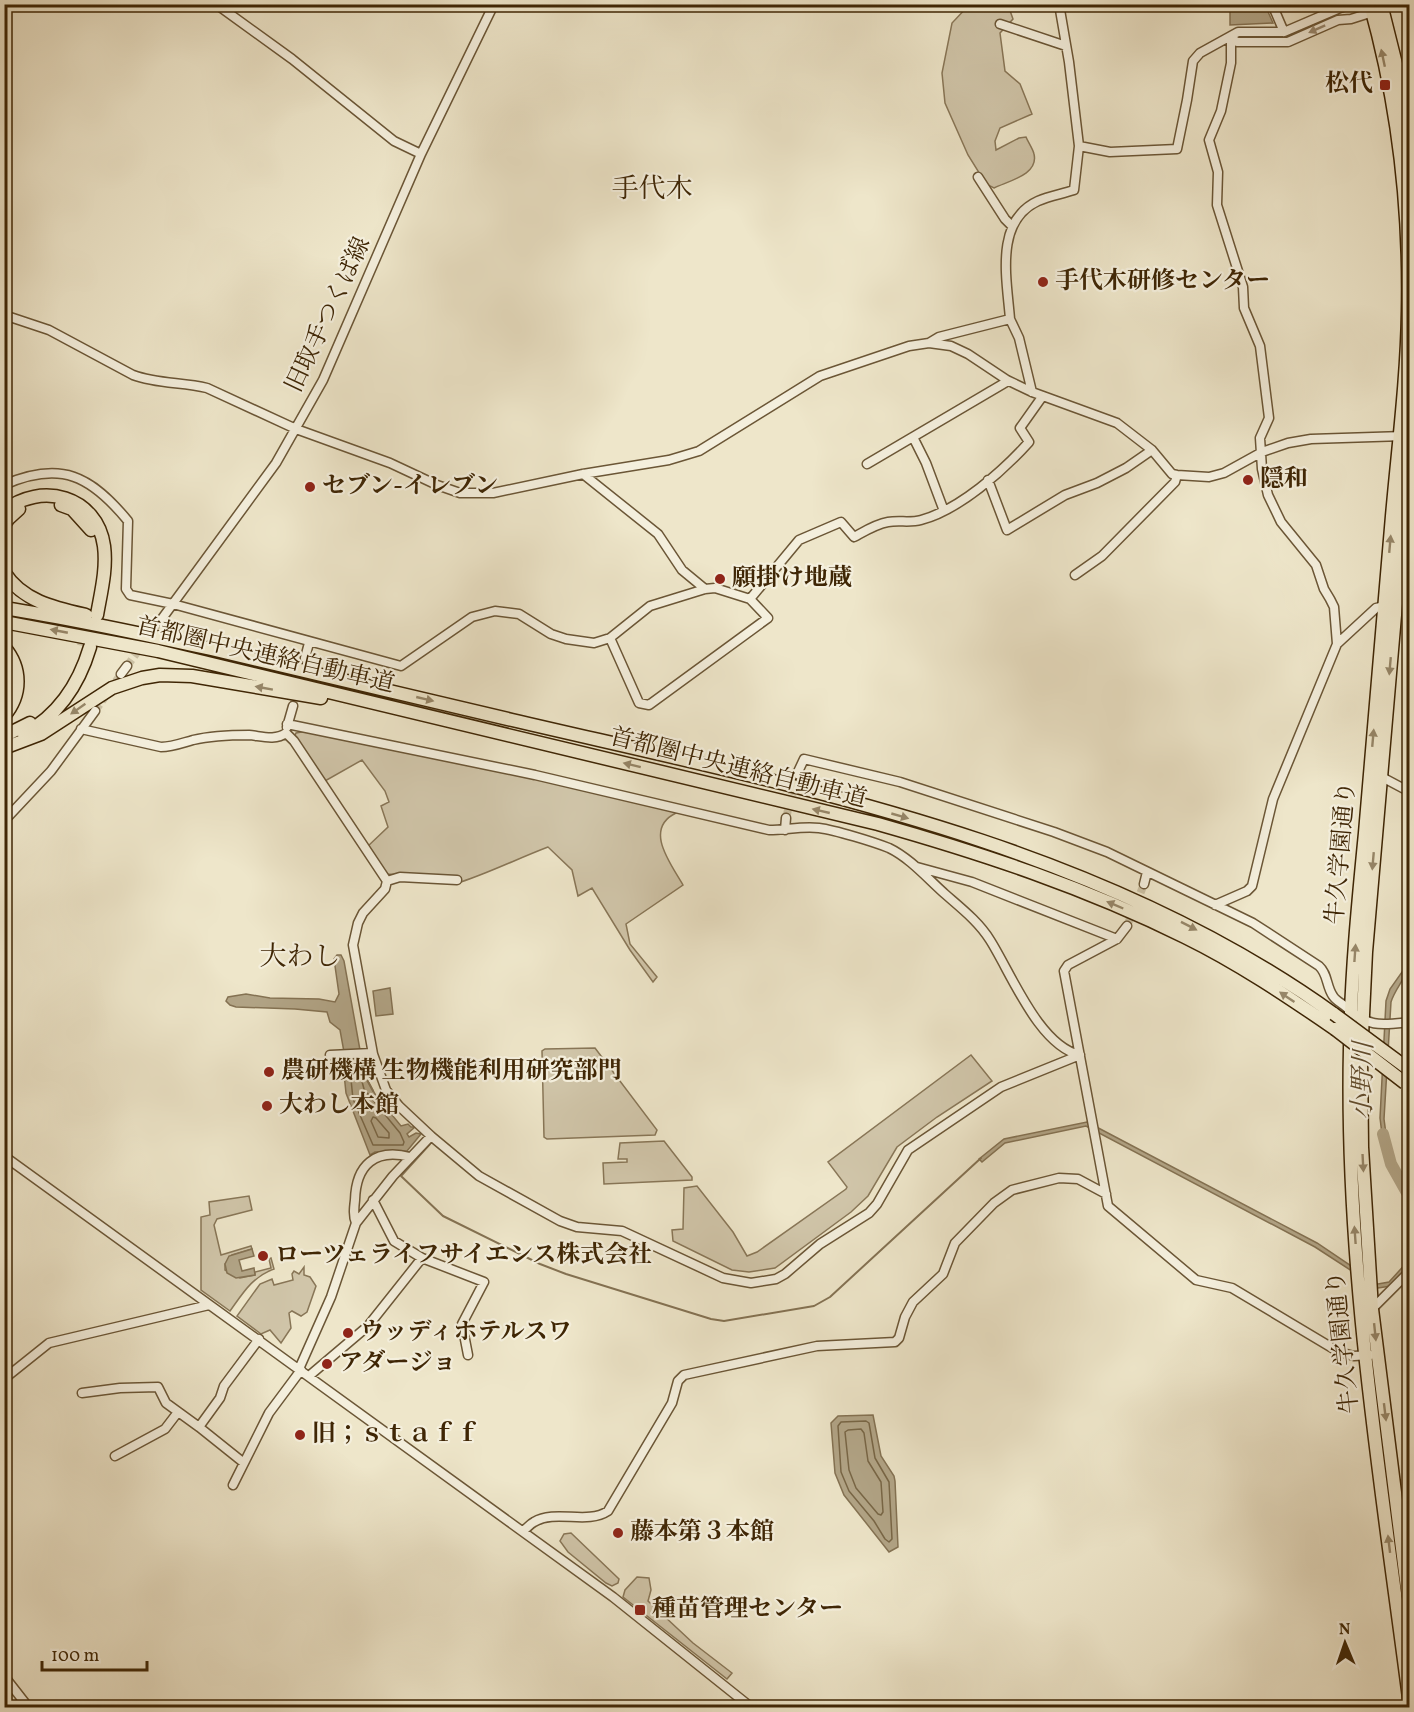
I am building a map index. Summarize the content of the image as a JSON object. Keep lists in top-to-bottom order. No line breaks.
{"streets":{"highway":["首都圏中央連絡自動車道","牛久学園通り"],"street":["旧取手つくば線"]},"districts":["手代木","大わし"],"water":["小野川"],"places":{"transit":["松代","種苗管理センター"],"other":["手代木研修センター","隠和","セブン-イレブン","願掛け地蔵","農研機構 生物機能利用研究部門","大わし本館","ローツェライフサイエンス株式会社","ウッディホテルスワ","アダージョ","旧；ｓｔａｆｆ","藤本第３本館"]},"scale_bar":"100 m","north":"top"}
